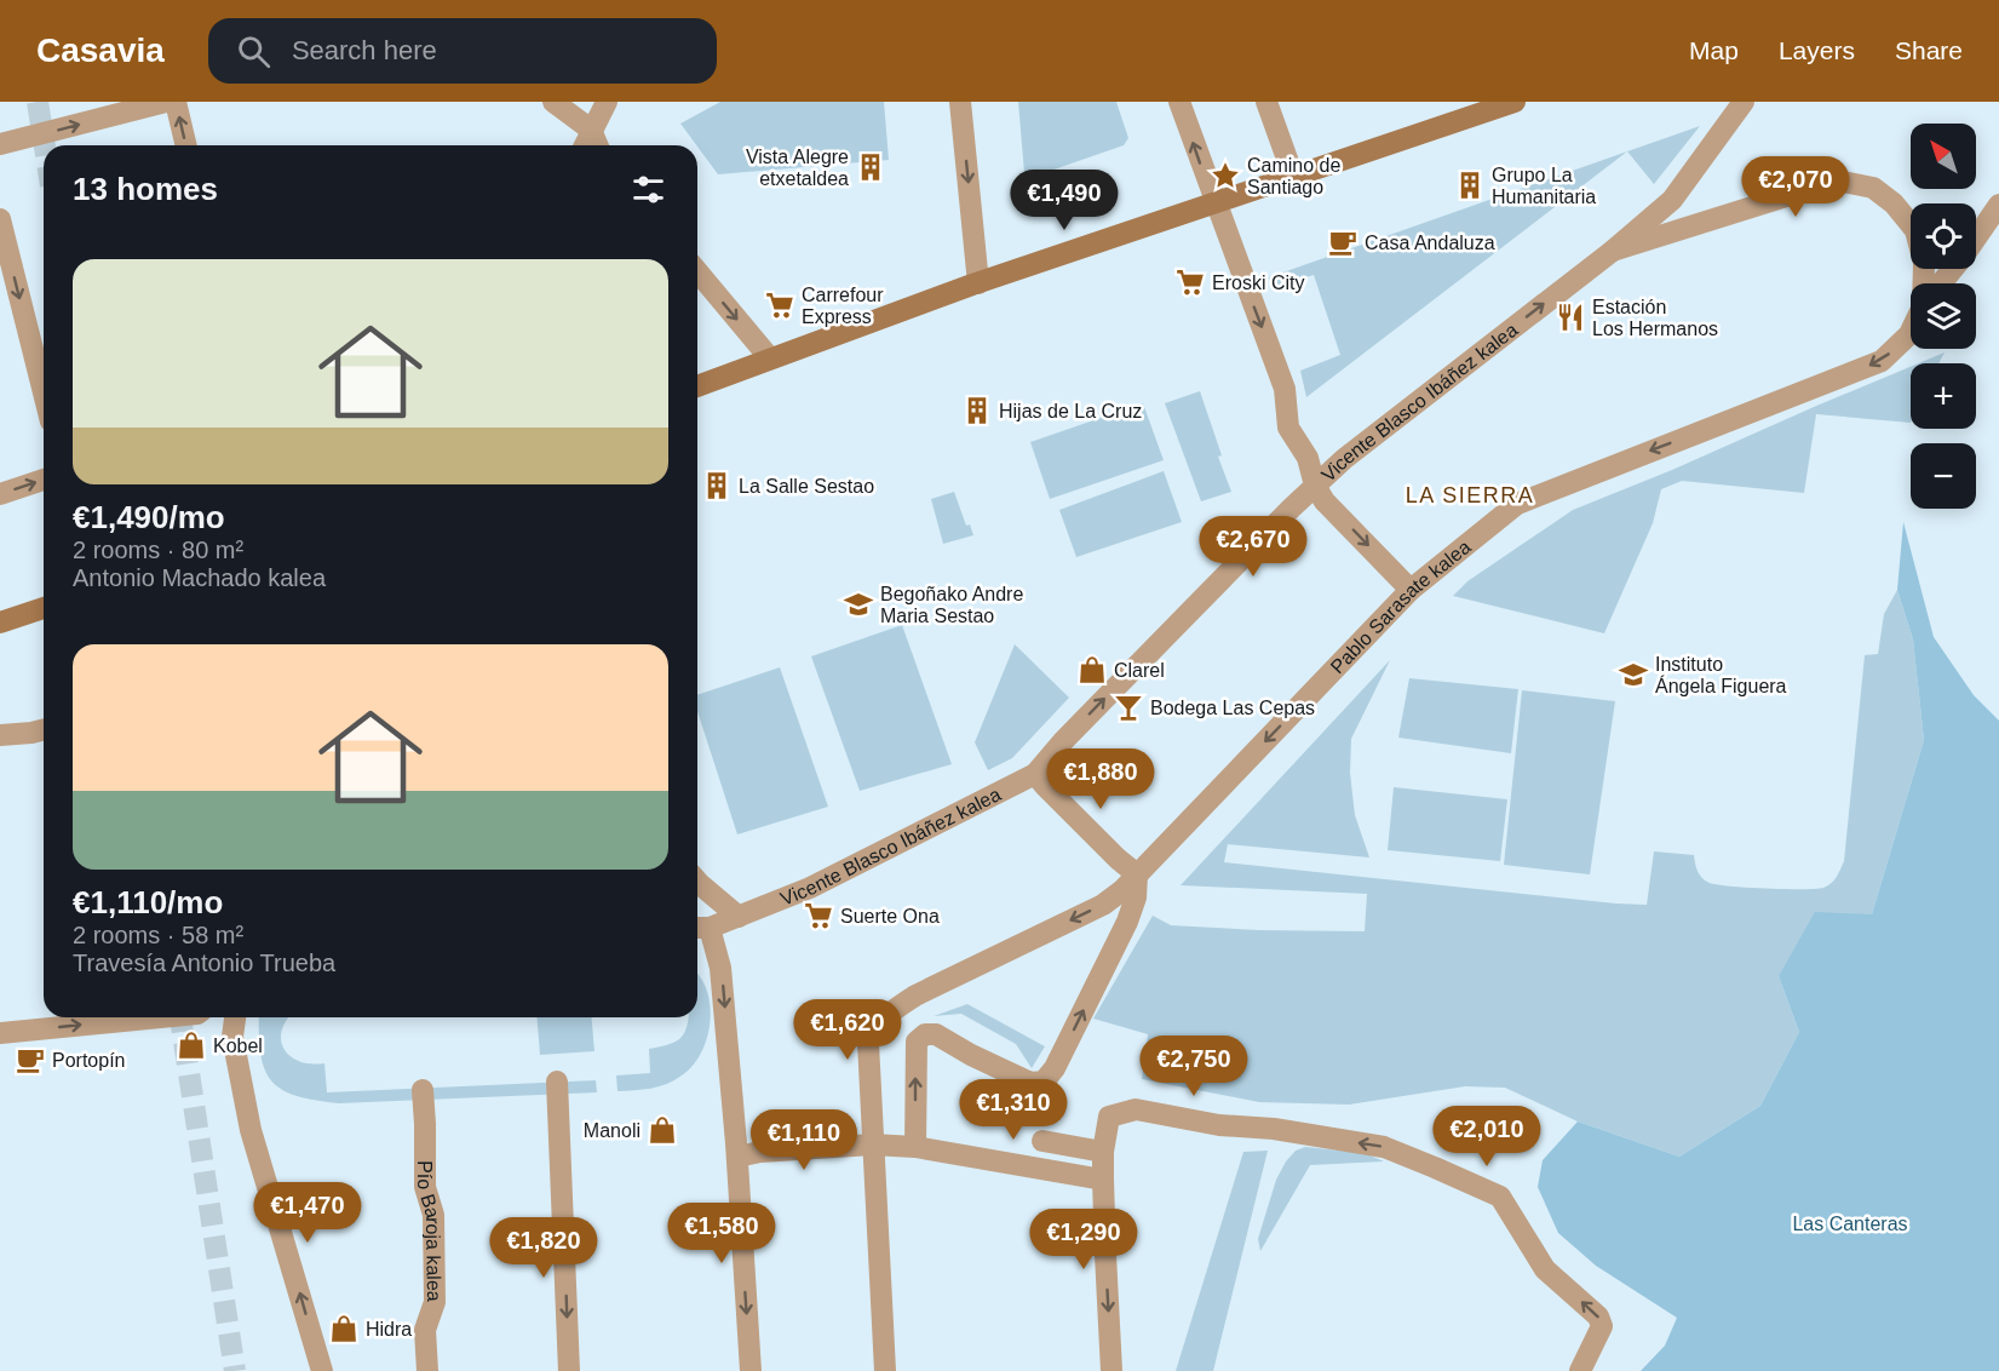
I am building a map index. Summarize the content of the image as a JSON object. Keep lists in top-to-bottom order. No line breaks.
{"streets":{"street":["Vicente Blasco Ibáñez kalea","Pablo Sarasate kalea","Pío Baroja kalea"]},"crossings":[["Vicente Blasco Ibáñez kalea","Pablo Sarasate kalea"]],"one_way":["Vicente Blasco Ibáñez kalea","Pablo Sarasate kalea"],"districts":["LA SIERRA"],"parks":["Las Canteras"],"places":{"building":["Vista Alegre etxetaldea","Grupo La Humanitaria","Hijas de La Cruz","La Salle Sestao"],"place":["Camino de Santiago"],"cafe":["Casa Andaluza","Portopín"],"supermarket":["Eroski City","Carrefour Express","Suerte Ona"],"restaurant":["Estación Los Hermanos"],"school or university":["Begoñako Andre Maria Sestao","Instituto Ángela Figuera"],"shop":["Clarel","Kobel","Manoli","Hidra"],"bar":["Bodega Las Cepas"]},"north":"top left","page":{"header":"Casavia","search":"Search here","nav":["Map","Layers","Share"],"map_buttons":["+","−"],"heading":"13 homes","price":["€2,070","€1,490","€2,670","€1,880","€1,620","€2,750","€1,310","€2,010","€1,110","€1,470","€1,580","€1,290","€1,820"],"list":[{"name":"€1,490/mo","note":"2 rooms · 80 m² · Antonio Machado kalea"},{"name":"€1,110/mo","note":"2 rooms · 58 m² · Travesía Antonio Trueba"}]}}
